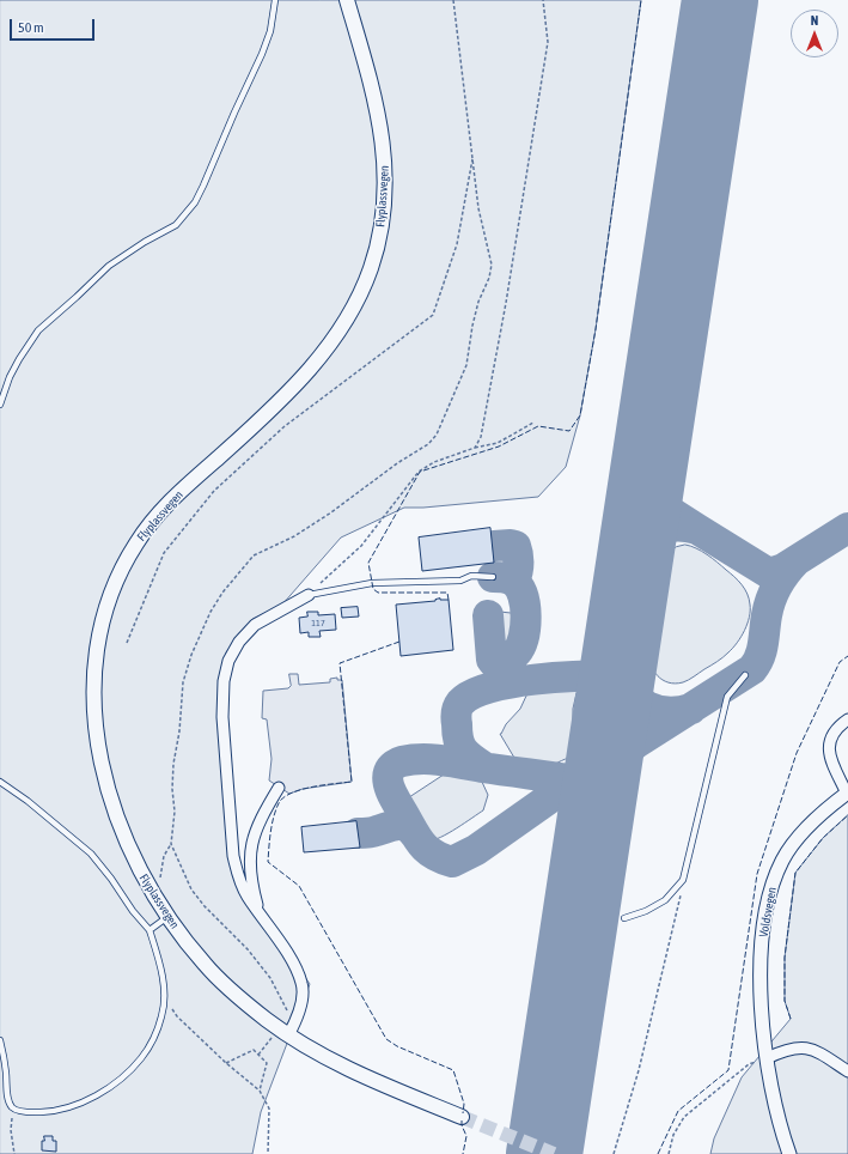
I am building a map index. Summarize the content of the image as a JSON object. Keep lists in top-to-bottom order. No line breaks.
{"streets":{"main road":["Flyplassvegen"],"street":["Voldsvegen"]},"house_numbers":["117"],"scale_bar":"50 m","north":"top"}
